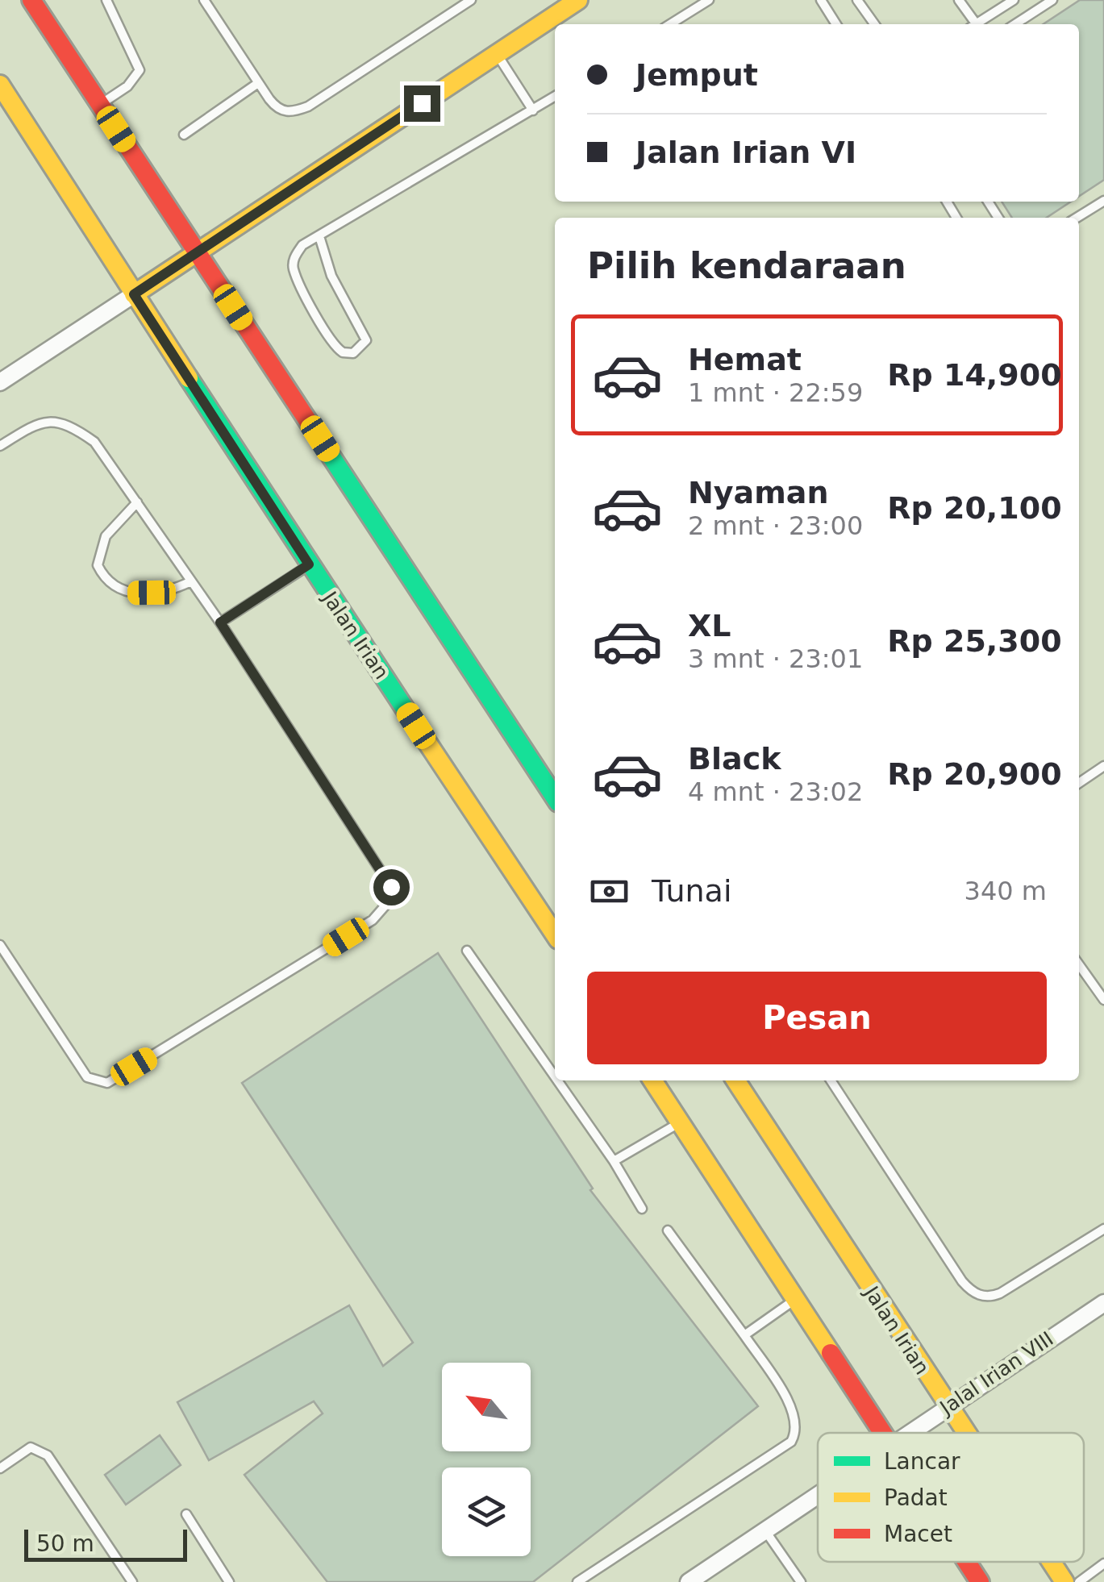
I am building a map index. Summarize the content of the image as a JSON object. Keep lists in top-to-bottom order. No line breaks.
{"streets":{"street":["Jalan Irian","Jalal Irian VIII"]},"crossings":[["Jalan Irian","Jalal Irian VIII"]],"legend":["Lancar","Padat","Macet"],"scale_bar":"50 m","north":"top left","page":{"banner":["Jemput","Jalan Irian VI"],"heading":"Pilih kendaraan","list":[{"name":"Hemat","note":"1 mnt · 22:59","value":"Rp 14,900"},{"name":"Nyaman","note":"2 mnt · 23:00","value":"Rp 20,100"},{"name":"XL","note":"3 mnt · 23:01","value":"Rp 25,300"},{"name":"Black","note":"4 mnt · 23:02","value":"Rp 20,900"}],"pay":["Tunai","340 m"],"buttons":"Pesan","scale":"50 m"}}
